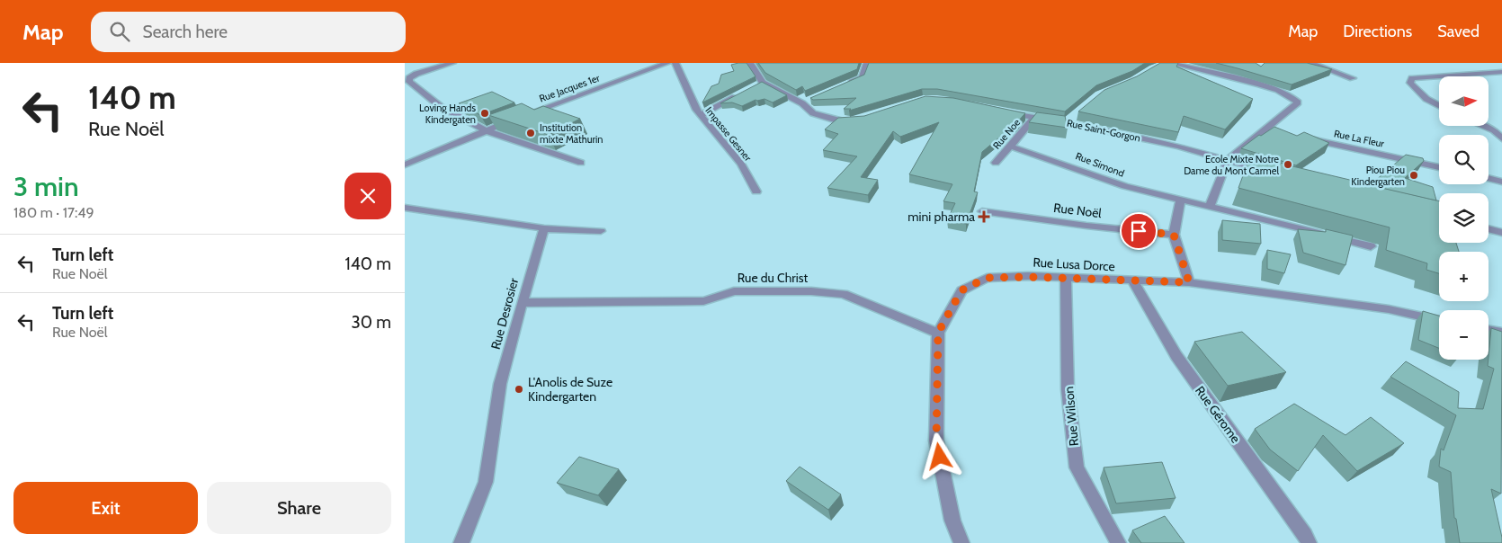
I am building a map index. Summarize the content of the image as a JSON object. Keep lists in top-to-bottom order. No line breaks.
{"streets":{"street":["Rue Jacques 1er","Rue Saint-Gorgon","Impasse Gesner","Rue Noe","Rue La Fleur","Rue Simond","Rue Noël","Rue Lusa Dorce","Rue du Christ","Rue Desrosier","Rue Gérome","Rue Wilson"]},"crossings":[["Rue Saint-Gorgon","Rue Noe"],["Rue Noe","Rue Simond"],["Rue Lusa Dorce","Rue du Christ"],["Rue Lusa Dorce","Rue Gérome"],["Rue Lusa Dorce","Rue Wilson"],["Rue du Christ","Rue Desrosier"]],"places":{"other":["Loving Hands Kindergaten","Institution mixte Mathurin","Ecole Mixte Notre Dame du Mont Carmel","Piou Piou Kindergarten","L'Anolis de Suze Kindergarten"],"health":["mini pharma"]},"north":"right","page":{"header":"Map","search":"Search here","nav":["Map","Directions","Saved"],"turn":["140 m","Rue Noël"],"map_buttons":["+","−"],"heading":["3 min","180 m · 17:49"],"list":[{"name":"Turn left","note":"Rue Noël","value":"140 m"},{"name":"Turn left","note":"Rue Noël","value":"30 m"}],"buttons":["Exit","Share"]}}
